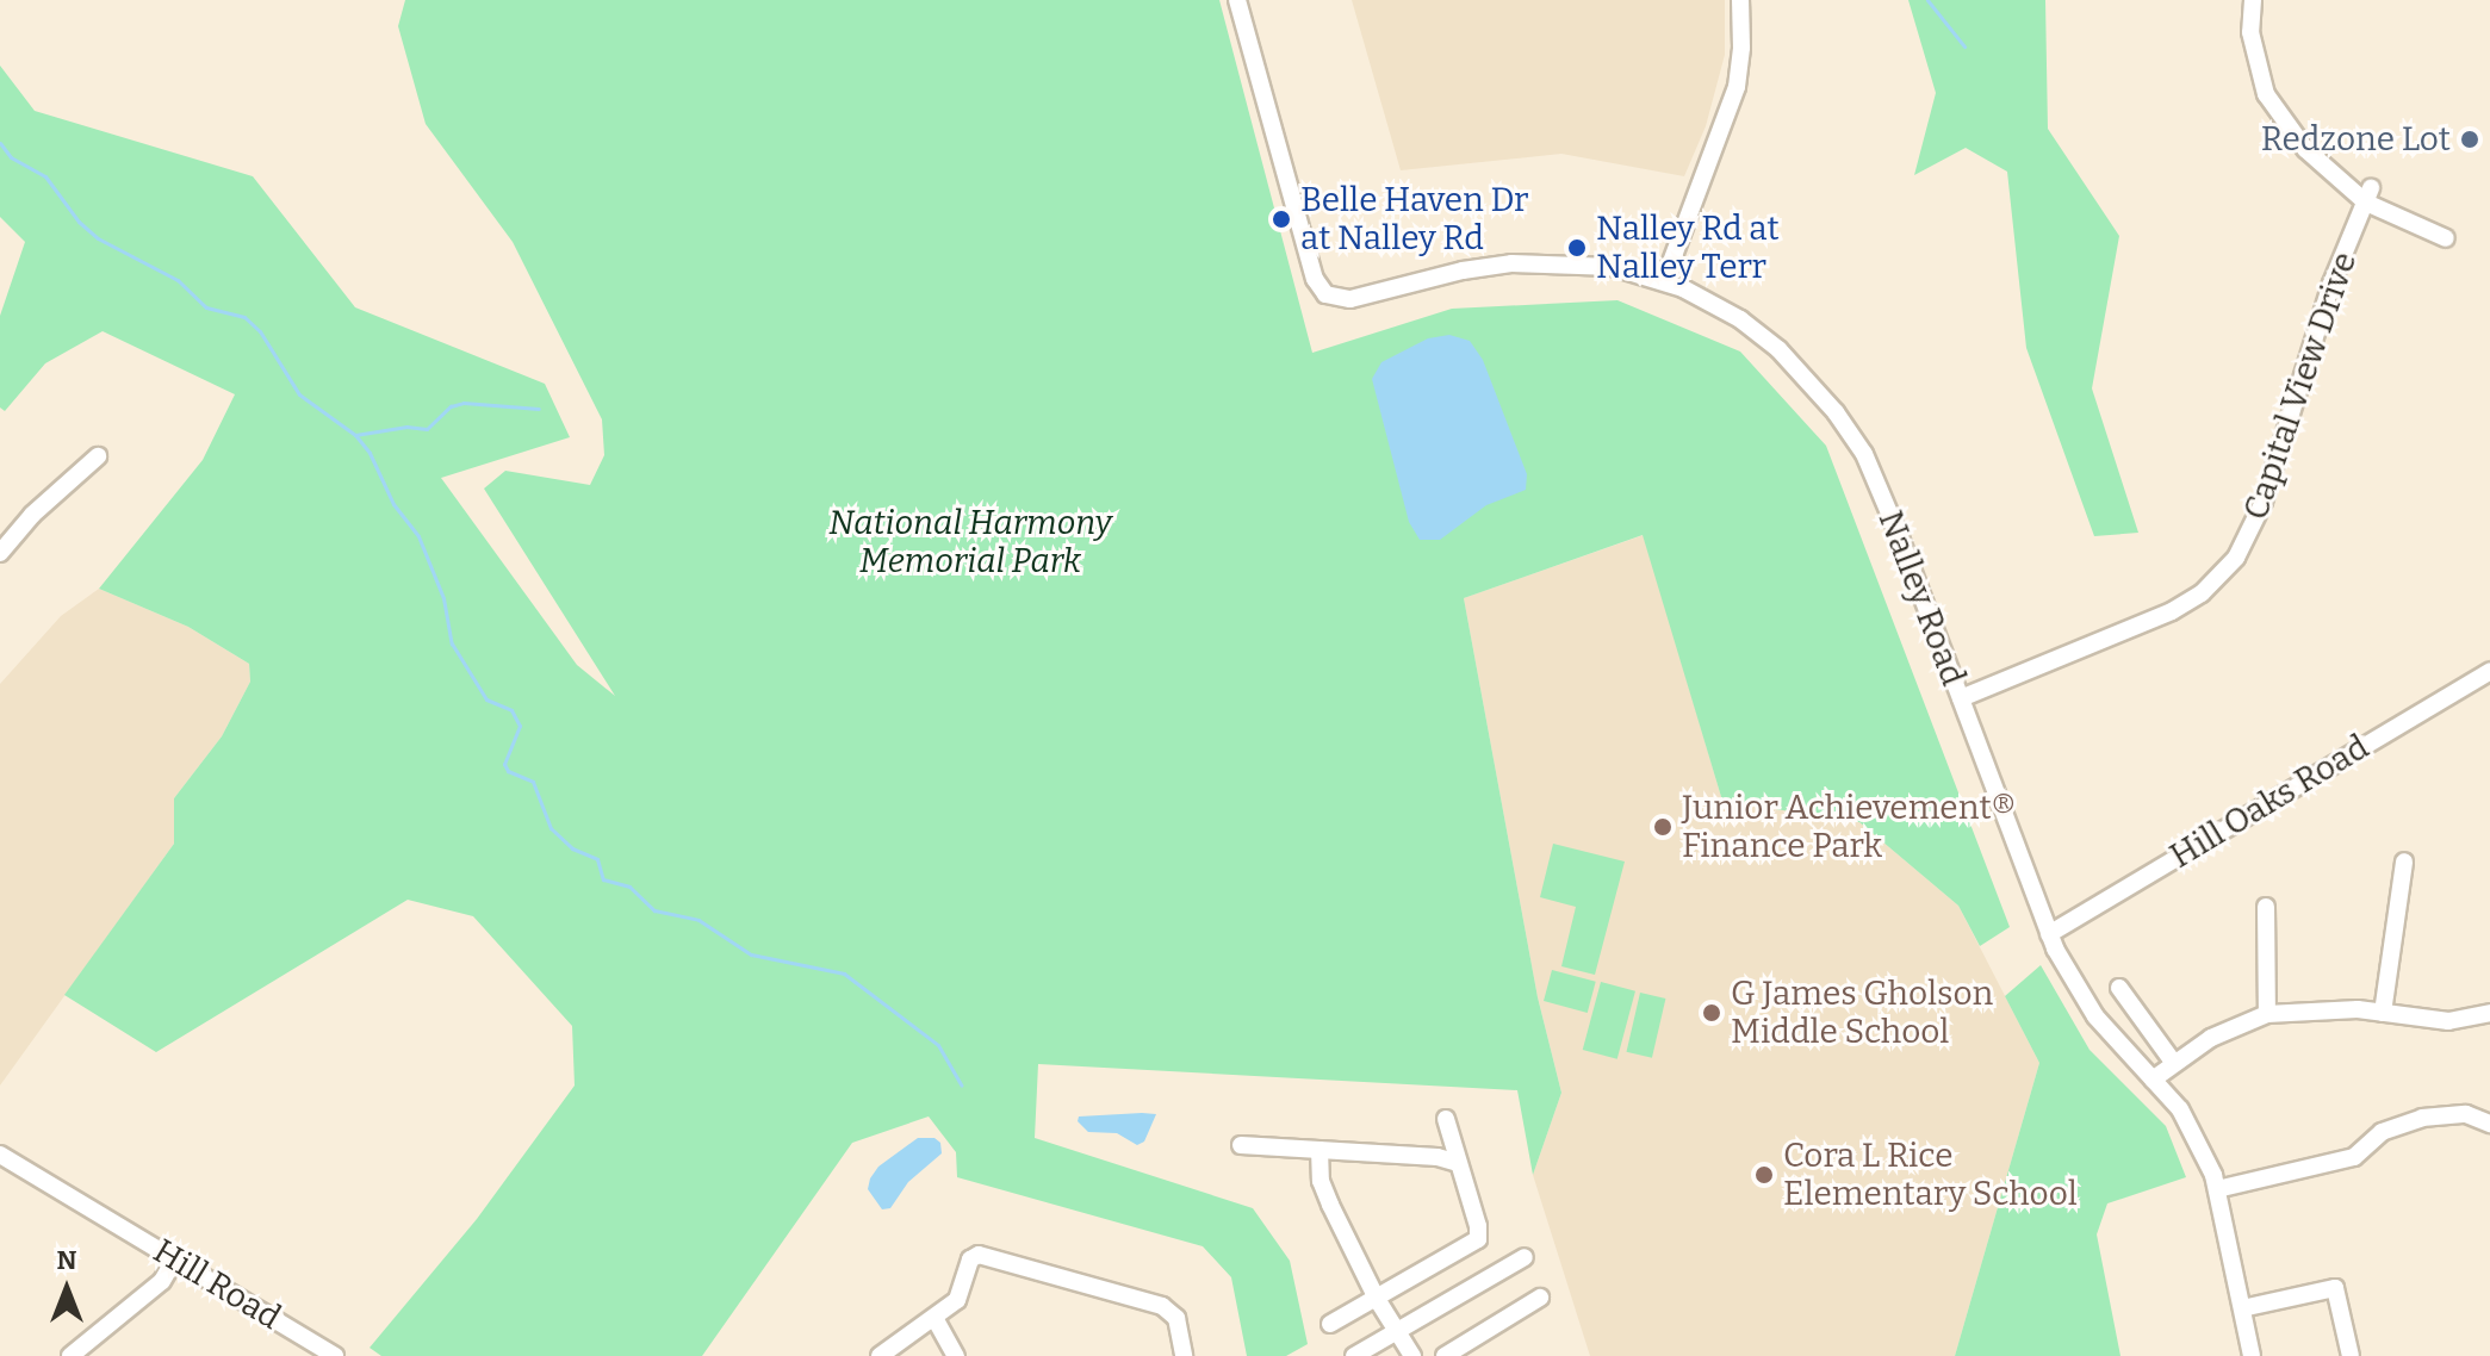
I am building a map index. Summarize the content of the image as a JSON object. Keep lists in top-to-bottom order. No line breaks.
{"streets":{"street":["Capital View Drive","Nalley Road","Hill Oaks Road","Hill Road"]},"crossings":[["Capital View Drive","Nalley Road"],["Nalley Road","Hill Oaks Road"]],"parks":["National Harmony Memorial Park"],"places":["Redzone Lot","Belle Haven Dr at Nalley Rd","Nalley Rd at Nalley Terr","Junior Achievement® Finance Park","G James Gholson Middle School","Cora L Rice Elementary School"],"north":"top"}
